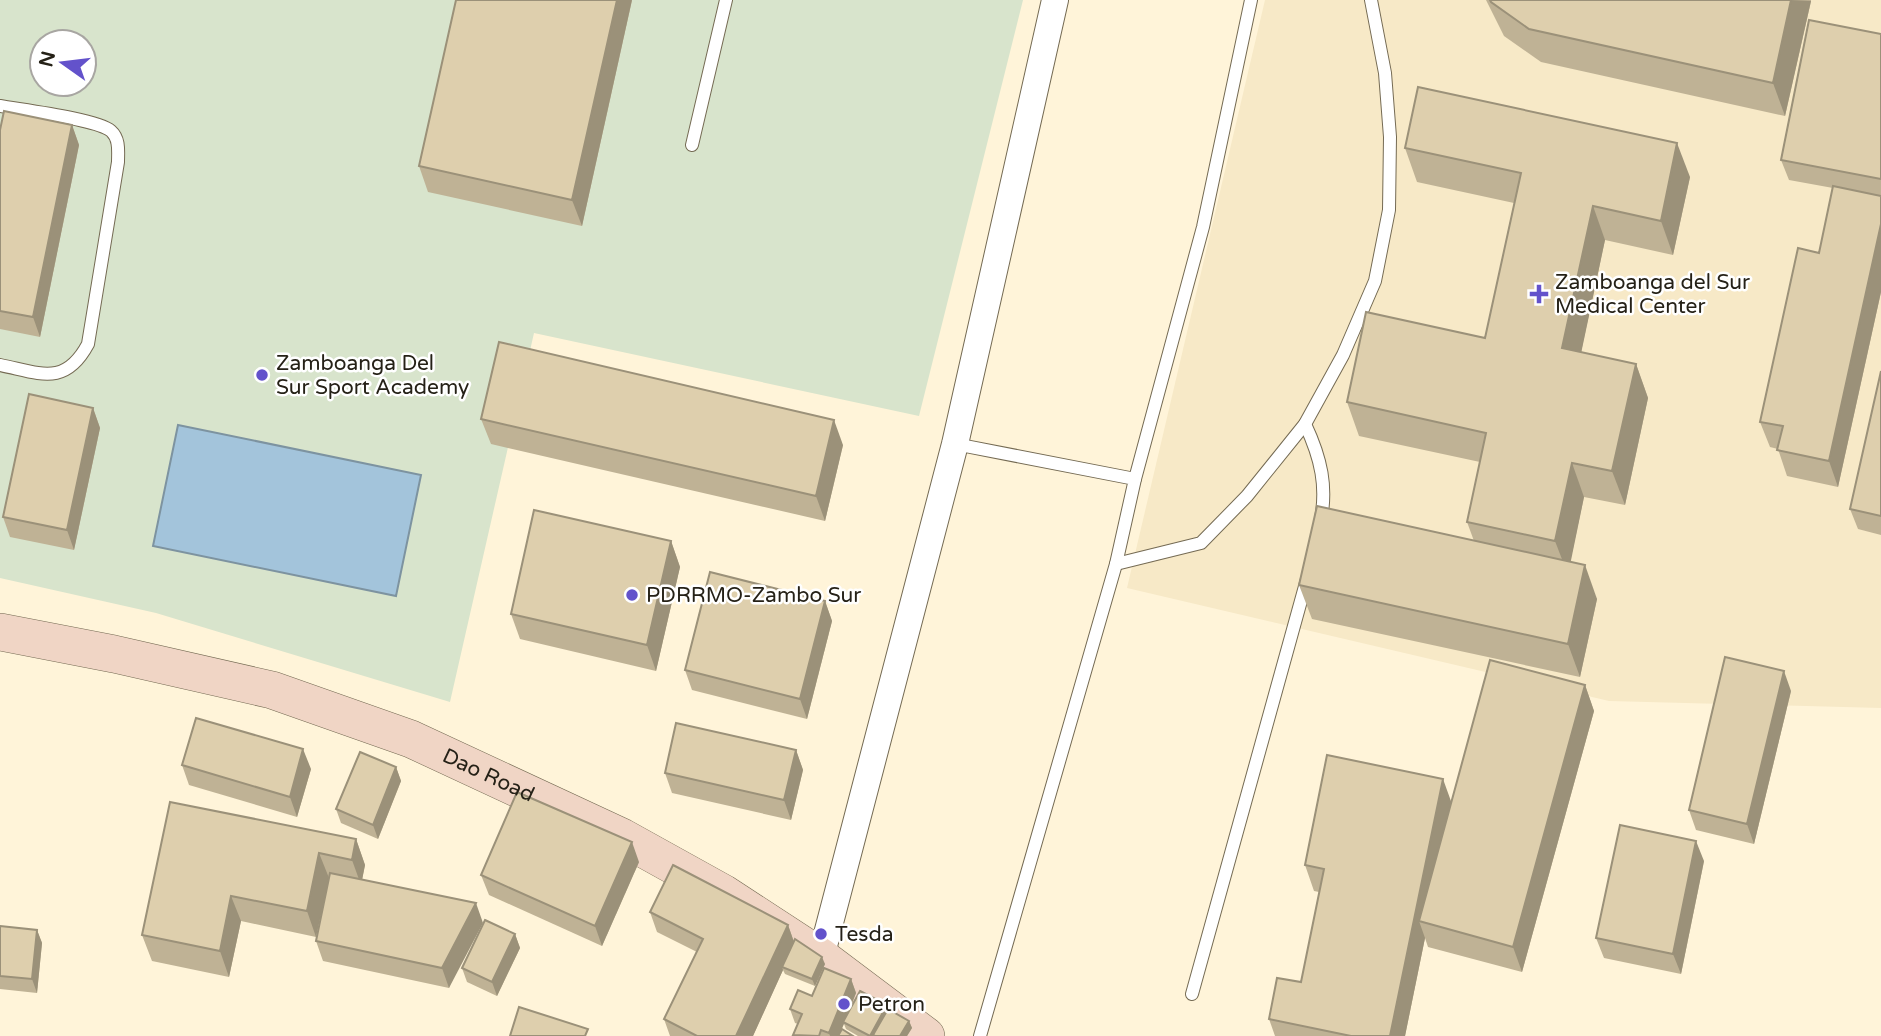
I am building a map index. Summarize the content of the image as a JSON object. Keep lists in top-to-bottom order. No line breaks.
{"streets":{"street":["Dao Road"]},"places":{"health":["Zamboanga del Sur Medical Center"],"other":["Zamboanga Del Sur Sport Academy","PDRRMO-Zambo Sur","Tesda","Petron"]},"north":"left"}
